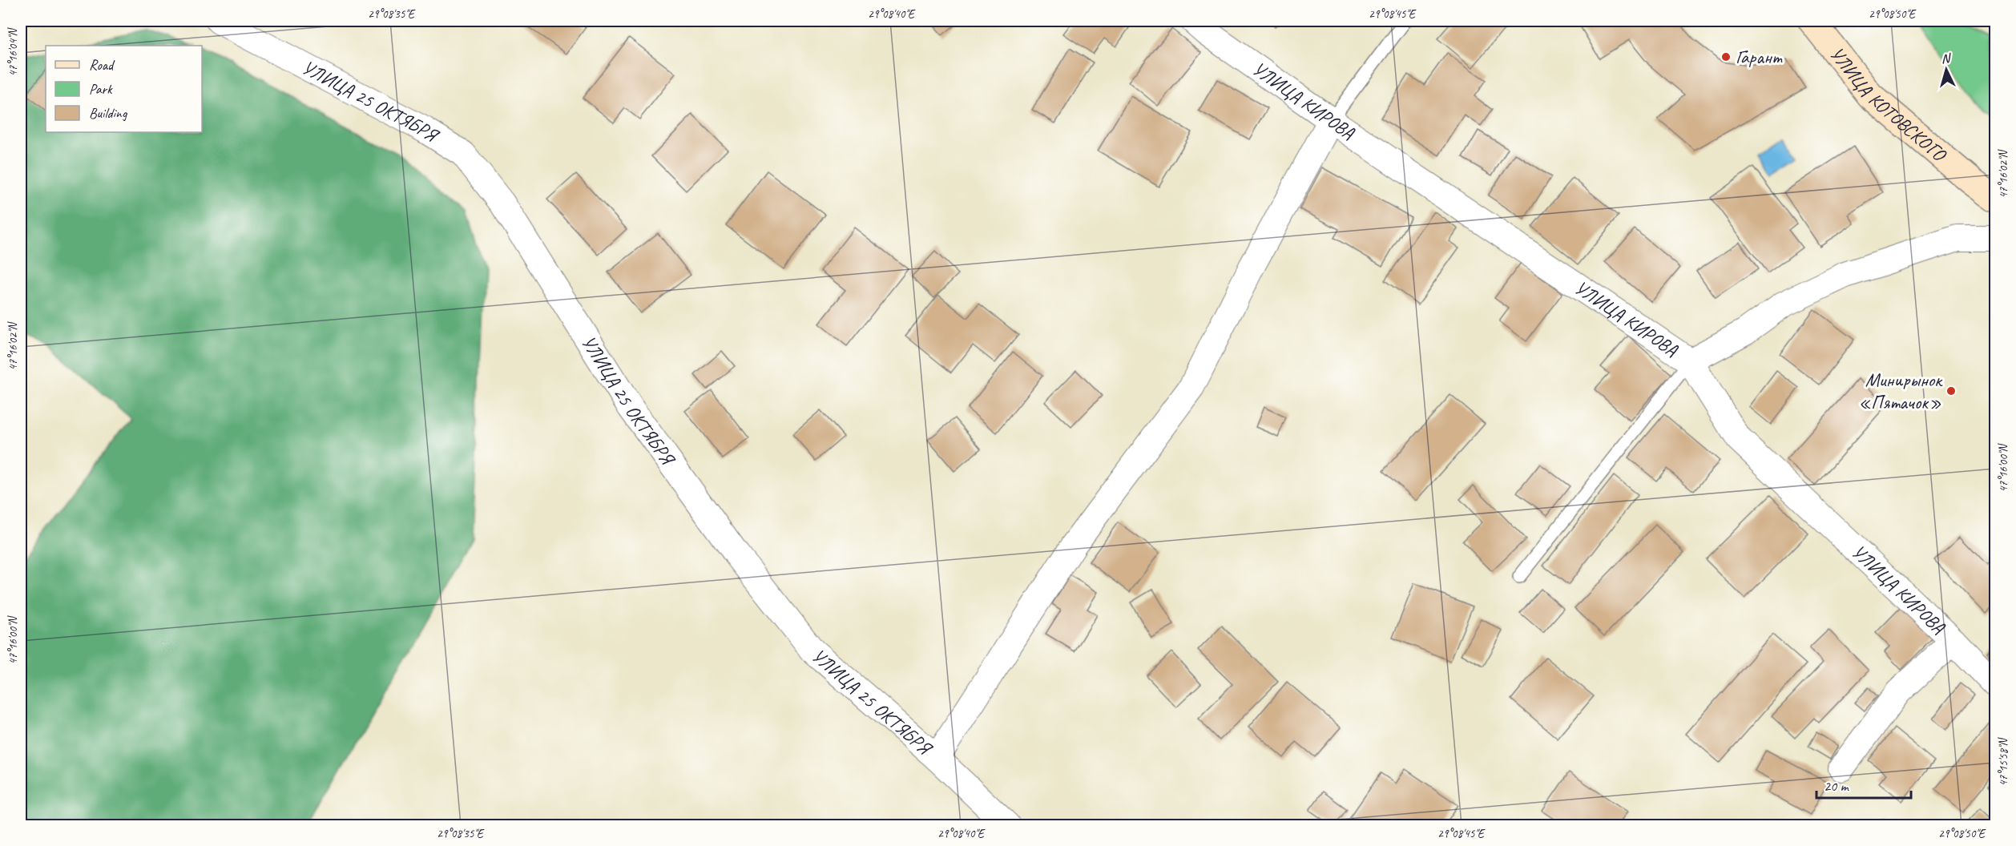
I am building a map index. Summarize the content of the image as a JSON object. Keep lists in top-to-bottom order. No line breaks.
{"streets":{"street":["УЛИЦА КИРОВА","УЛИЦА 25 ОКТЯБРЯ","УЛИЦА КОТОВСКОГО"]},"places":["Гарант","Минирынок «Пятачок»"],"legend":["Road","Park","Building"],"scale_bar":"20 m","north":"top","coordinates":["29°08'35\"E","29°08'40\"E","29°08'45\"E","29°08'50\"E","47°16'04\"N","47°16'02\"N","47°16'00\"N","47°15'58\"N"]}
